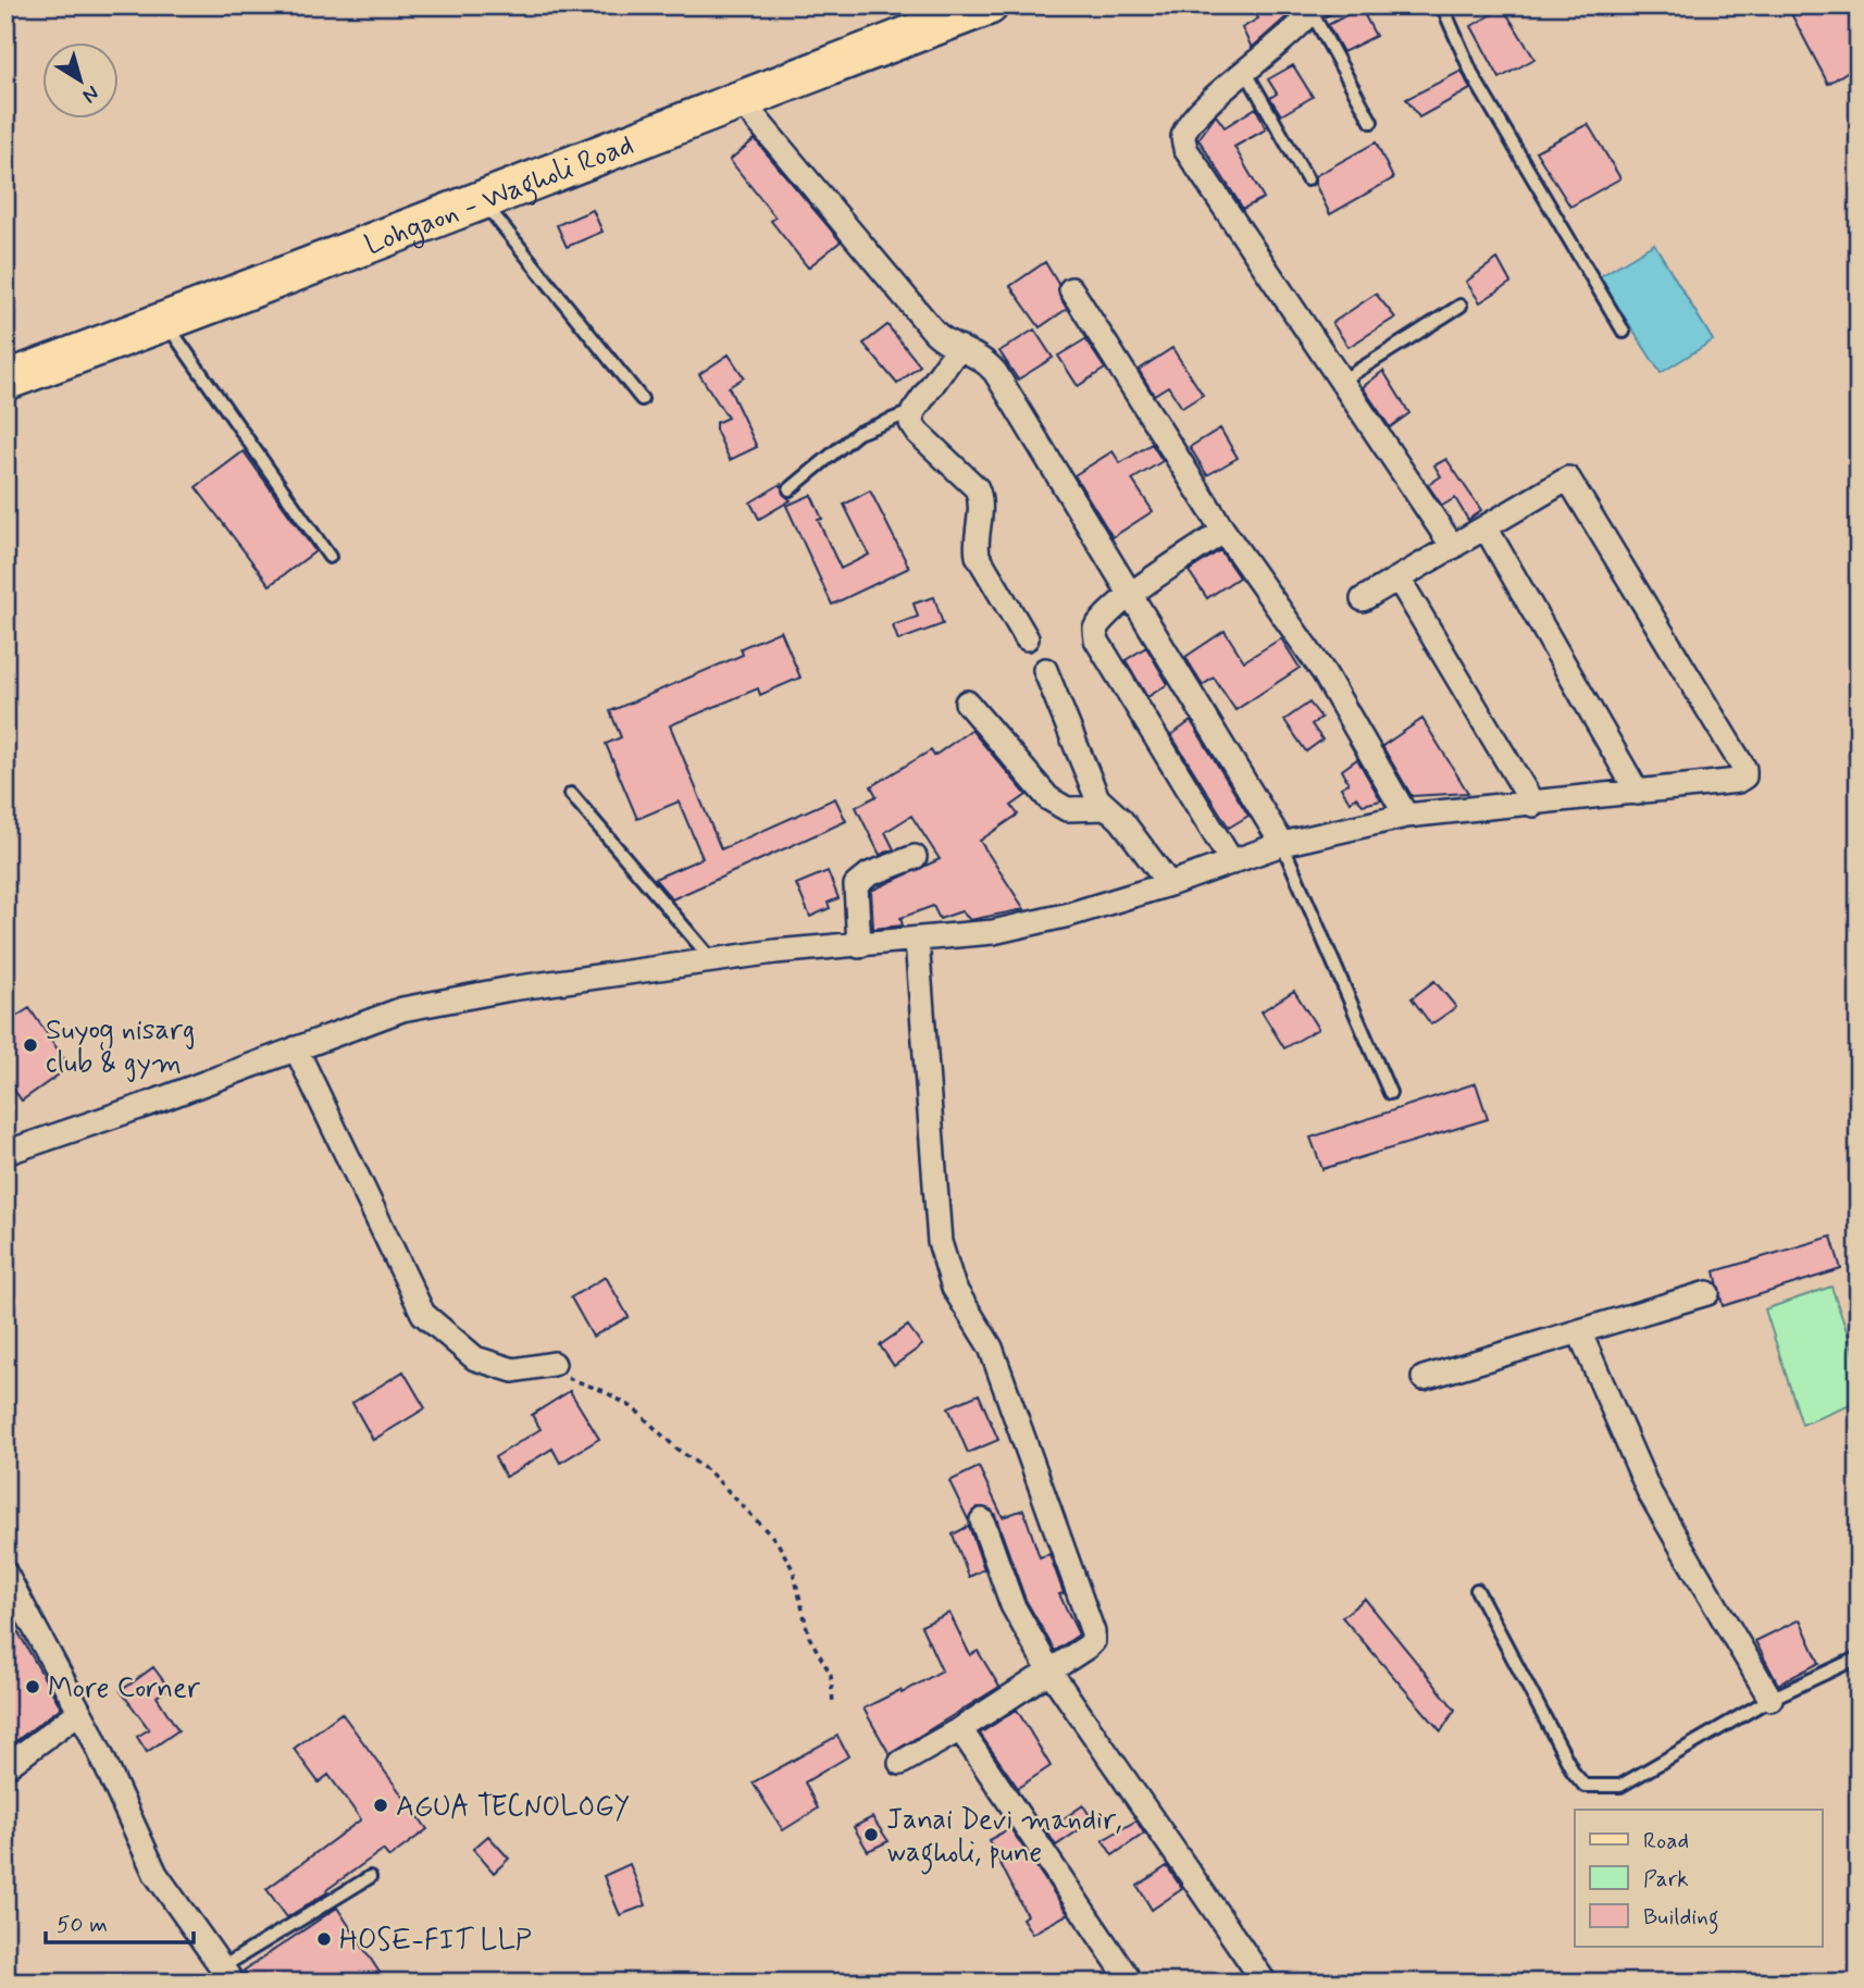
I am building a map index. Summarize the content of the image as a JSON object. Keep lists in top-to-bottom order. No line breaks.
{"streets":{"main road":["Lohgaon - Wagholi Road"]},"places":["Suyog nisarg club & gym","More Corner","AGUA TECNOLOGY","Janai Devi mandir, wagholi, pune","HOSE-FIT LLP"],"legend":["Road","Park","Building"],"scale_bar":"50 m","north":"bottom right"}
